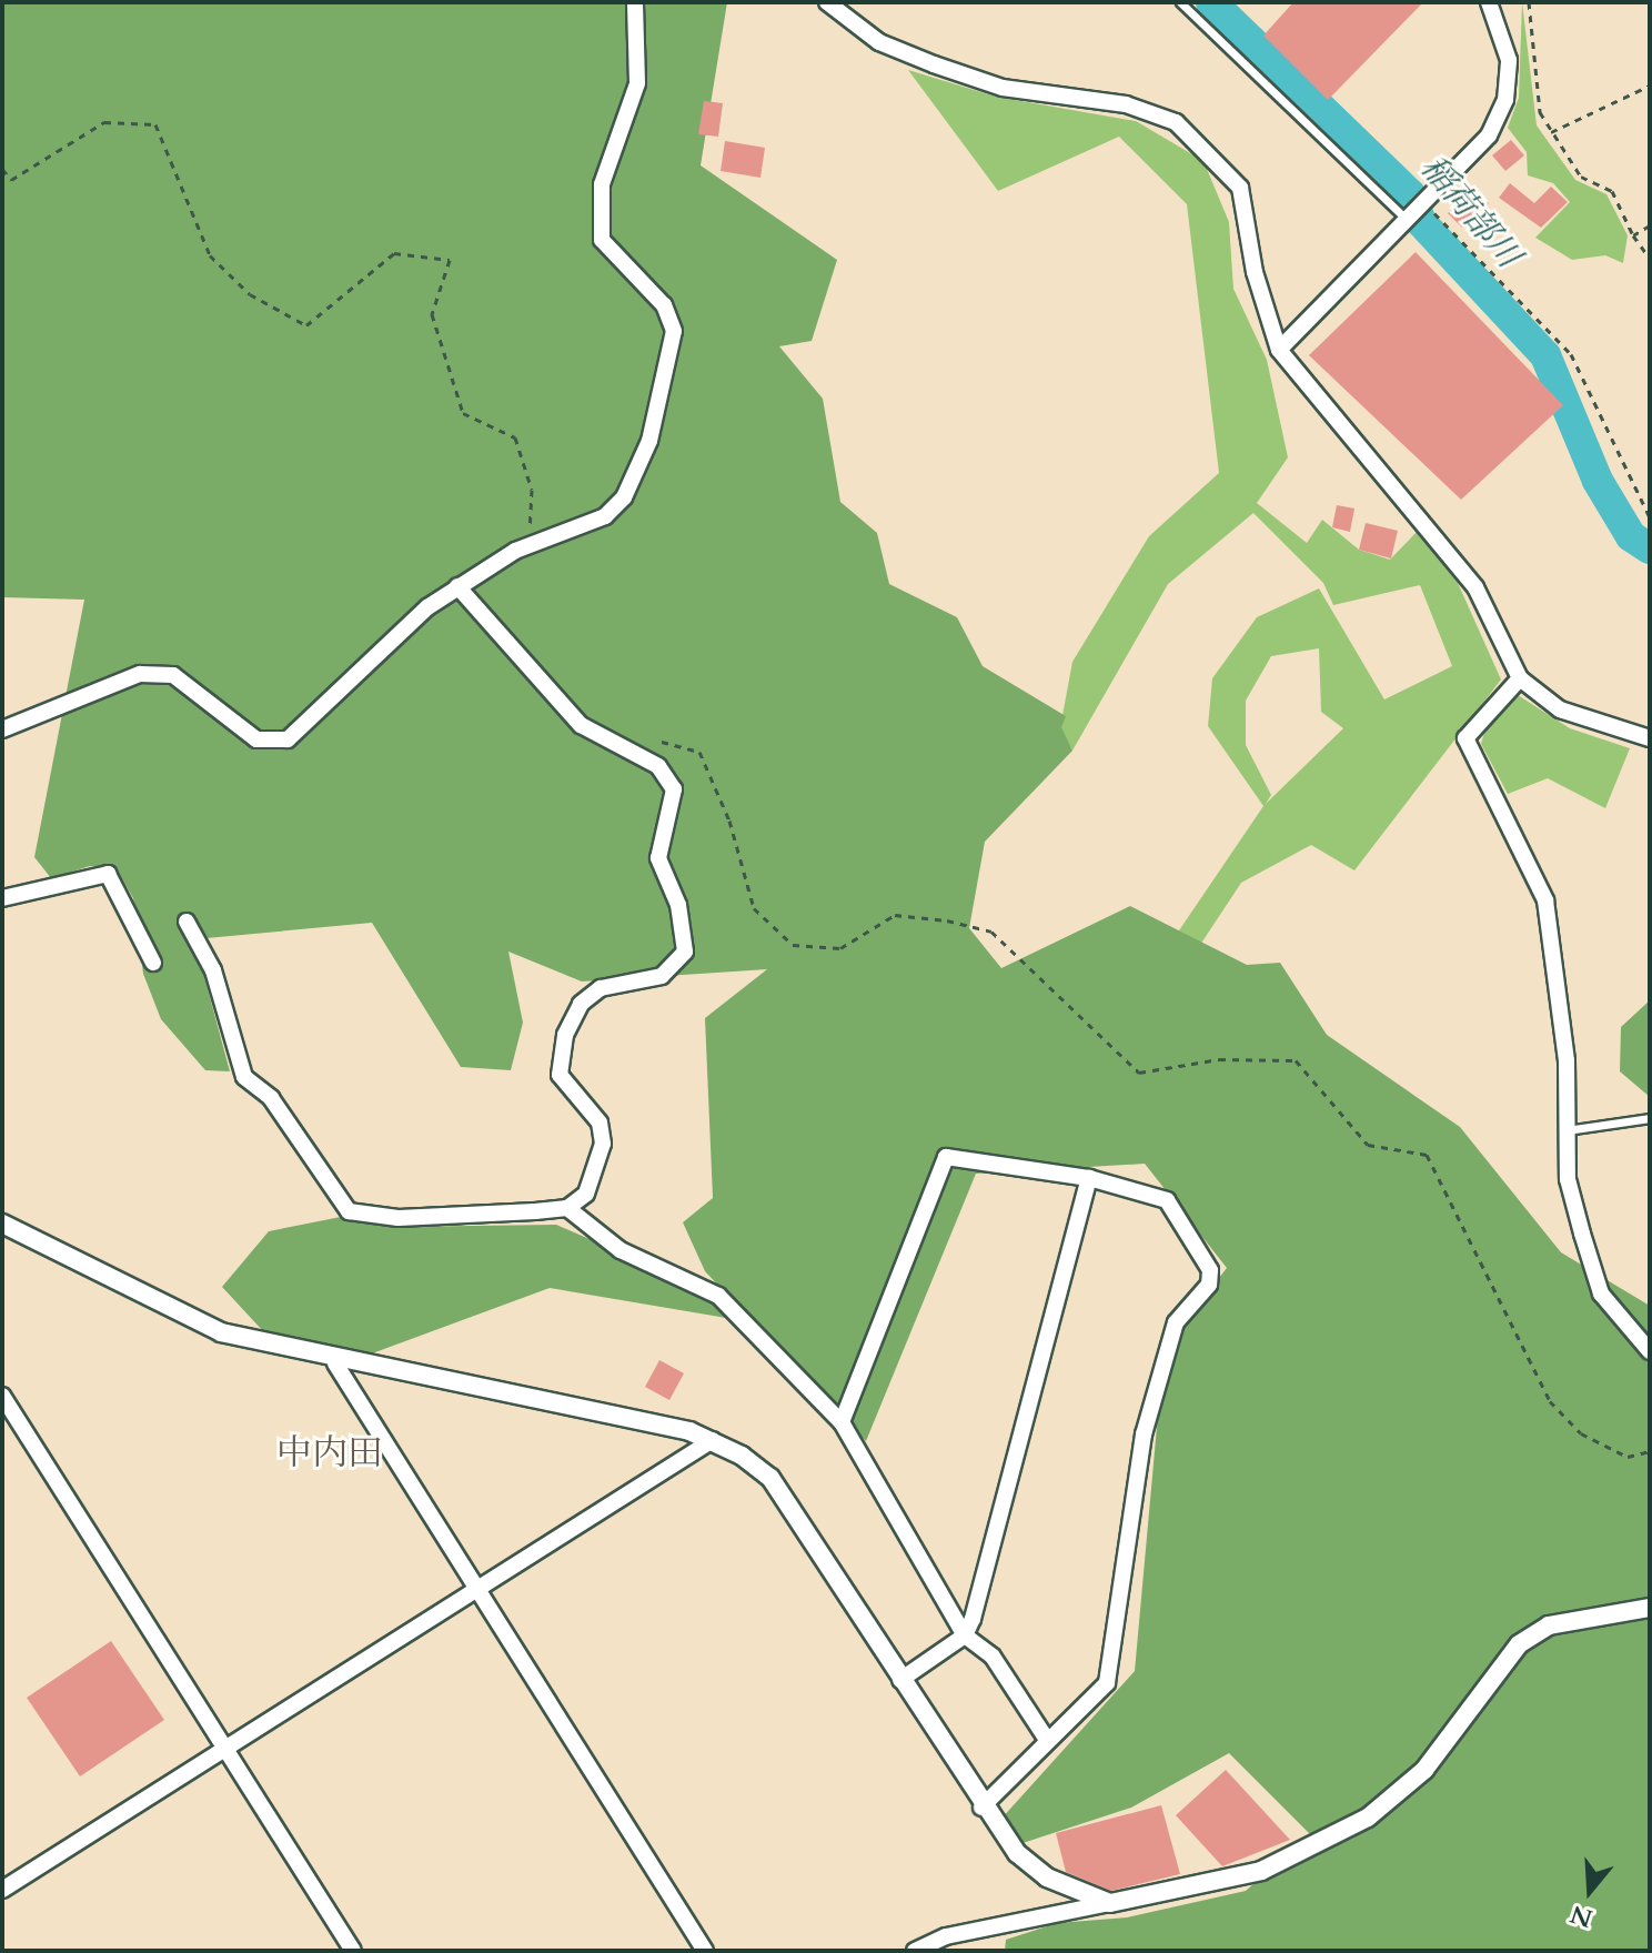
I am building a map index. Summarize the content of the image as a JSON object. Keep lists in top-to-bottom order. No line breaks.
{"districts":["中内田"],"water":["稲荷部川"],"north":"bottom"}
